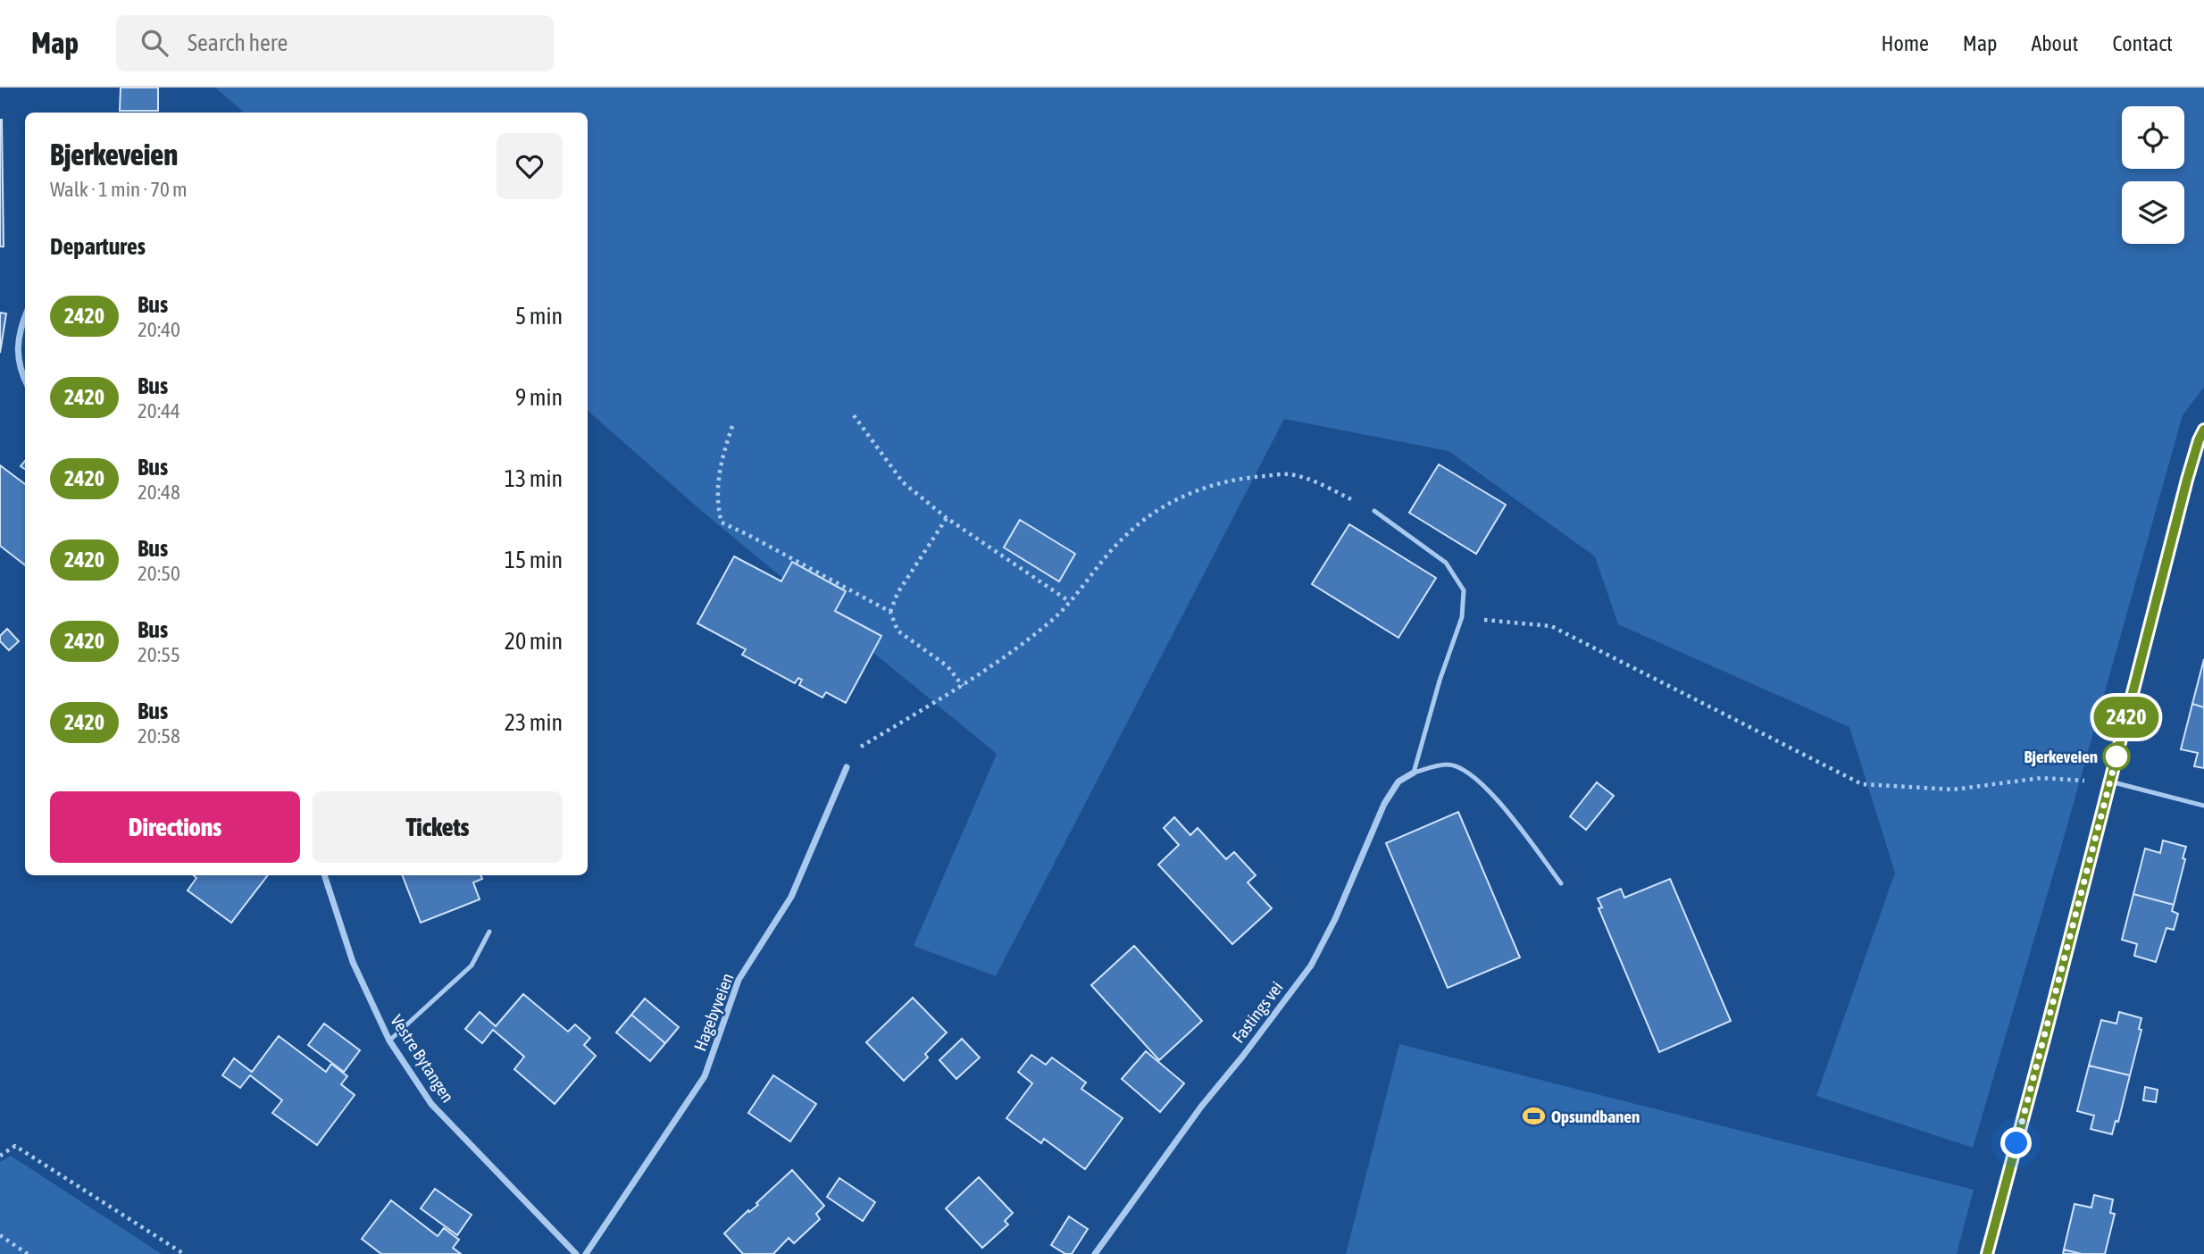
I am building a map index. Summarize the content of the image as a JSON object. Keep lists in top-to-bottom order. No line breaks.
{"streets":{"street":["Hagebyveien","Fastings vei","Vestre Bytangen"]},"places":{"other":["Bjerkeveien"],"sports":["Opsundbanen"]},"lines":["bus line 2420"],"page":{"header":"Map","search":"Search here","nav":["Home","Map","About","Contact"],"on_map":"2420","heading":[["Bjerkeveien","Walk · 1 min · 70 m"],"Departures"],"list":[{"mark":"2420","name":"Bus","note":"20:40","value":"5 min"},{"mark":"2420","name":"Bus","note":"20:44","value":"9 min"},{"mark":"2420","name":"Bus","note":"20:48","value":"13 min"},{"mark":"2420","name":"Bus","note":"20:50","value":"15 min"},{"mark":"2420","name":"Bus","note":"20:55","value":"20 min"},{"mark":"2420","name":"Bus","note":"20:58","value":"23 min"}],"buttons":["Directions","Tickets"]}}
